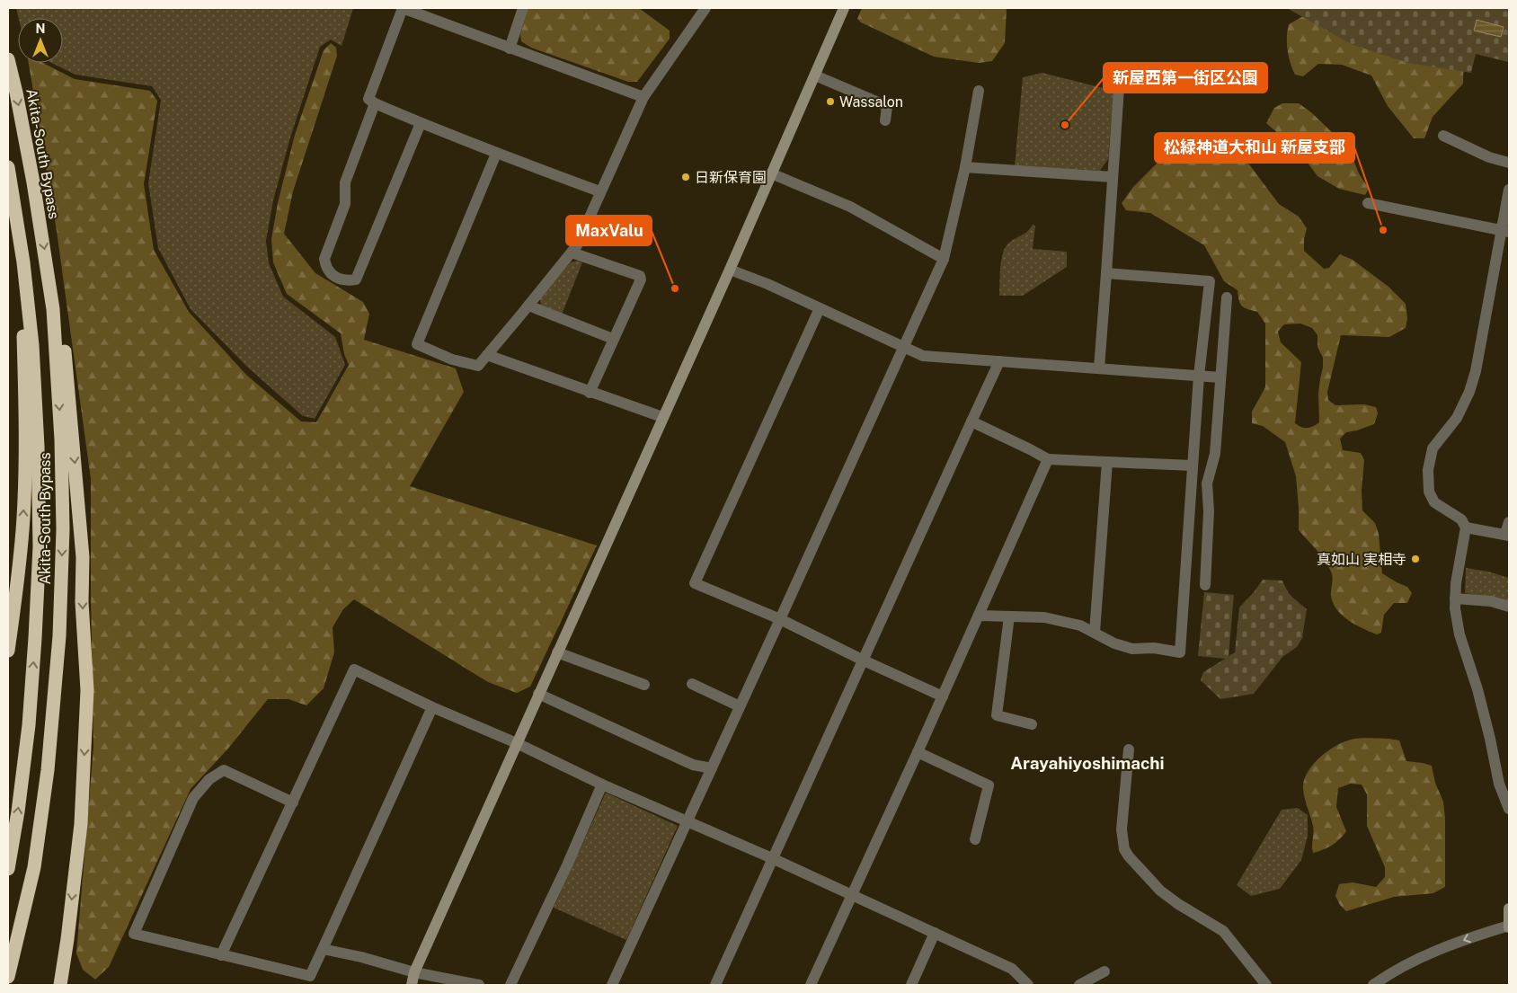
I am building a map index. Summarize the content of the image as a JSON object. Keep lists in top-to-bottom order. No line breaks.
{"streets":{"highway":["Akita-South Bypass"]},"districts":["Arayahiyoshimachi"],"places":["Wassalon","新屋西第一街区公園","日新保育園","松緑神道大和山 新屋支部","MaxValu","真如山 実相寺"],"north":"top"}
